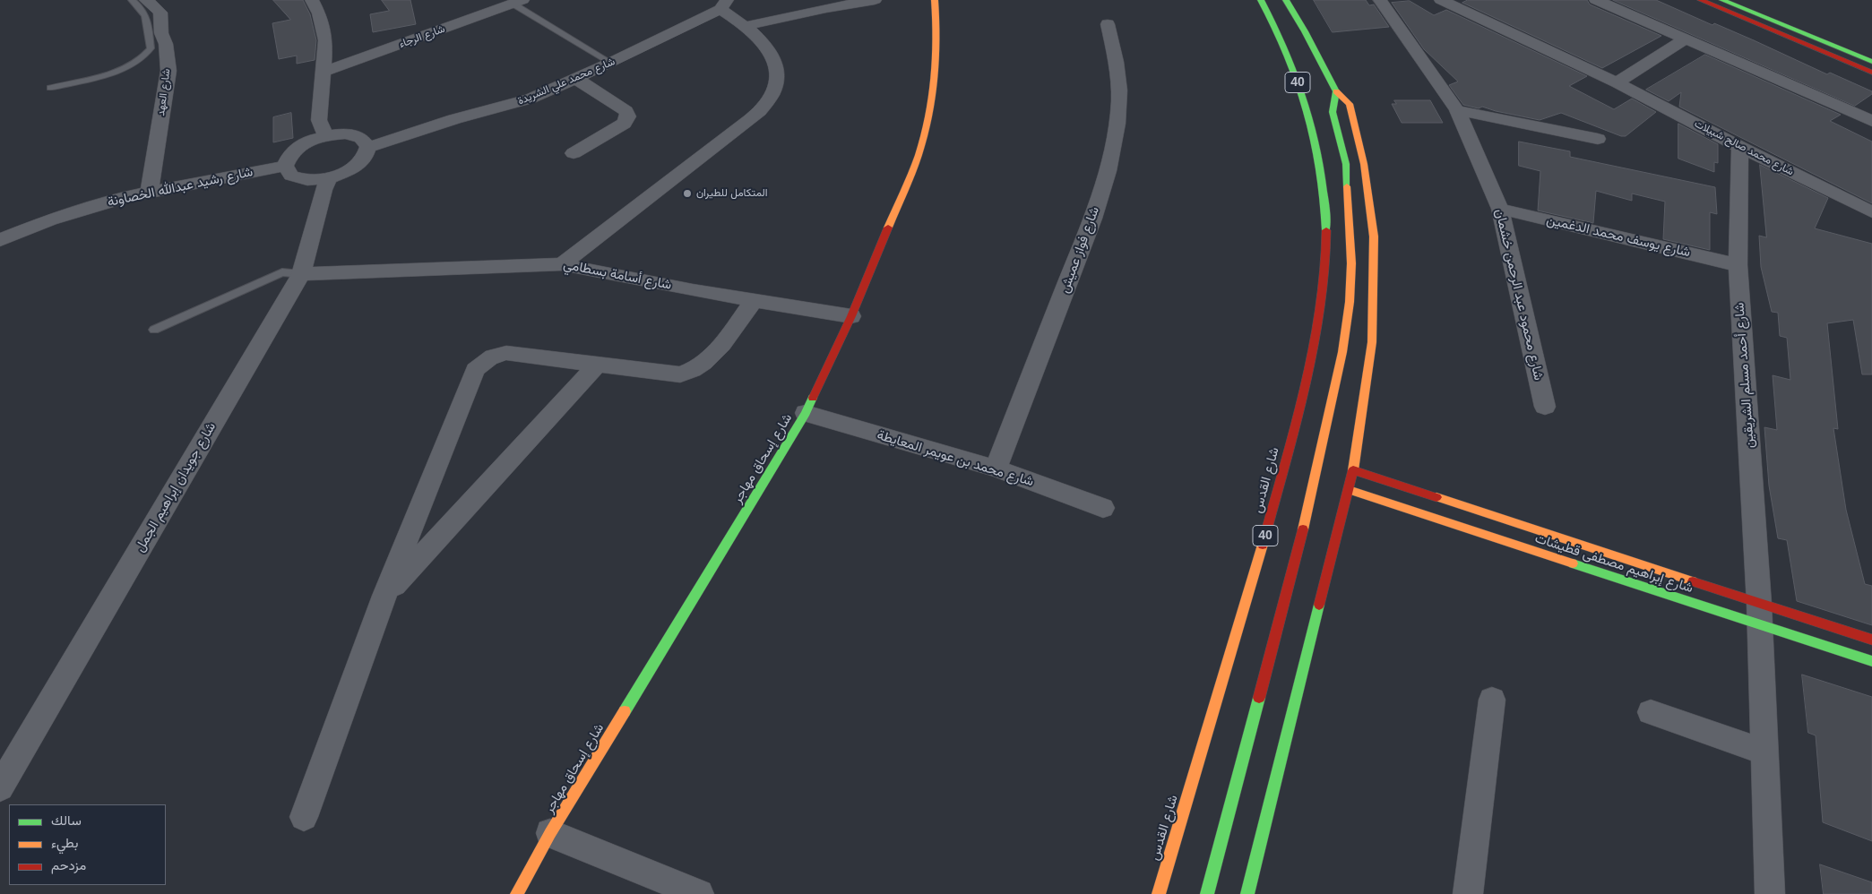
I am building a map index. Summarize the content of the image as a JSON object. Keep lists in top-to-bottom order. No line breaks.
{"streets":{"main road":["40","شارع إسحاق مهاجر","شارع القدس","شارع إبراهيم مصطفى قطيشات"],"street":["شارع الرجاء","شارع محمد علي الشريدة","شارع العهد","شارع محمد صالح شبيلات","شارع رشيد عبدالله الخصاونة","شارع يوسف محمد الدغمين","شارع فواز عميش","شارع أسامة بسطامي","شارع محمود عبد الرحمن خشمان","شارع أحمد مسلم الشريقين","شارع محمد بن عويمر المعايطة","شارع جويدان إبراهيم الجمل"]},"crossings":[["شارع العهد","شارع رشيد عبدالله الخصاونة"],["شارع محمد صالح شبيلات","شارع أحمد مسلم الشريقين"],["شارع يوسف محمد الدغمين","شارع محمود عبد الرحمن خشمان"],["شارع يوسف محمد الدغمين","شارع أحمد مسلم الشريقين"],["شارع فواز عميش","شارع محمد بن عويمر المعايطة"],["شارع أسامة بسطامي","شارع إسحاق مهاجر"],["شارع أسامة بسطامي","شارع جويدان إبراهيم الجمل"],["شارع أحمد مسلم الشريقين","شارع إبراهيم مصطفى قطيشات"],["شارع إسحاق مهاجر","شارع محمد بن عويمر المعايطة"]],"places":["المتكامل للطيران"],"legend":["سالك","بطيء","مزدحم"]}
